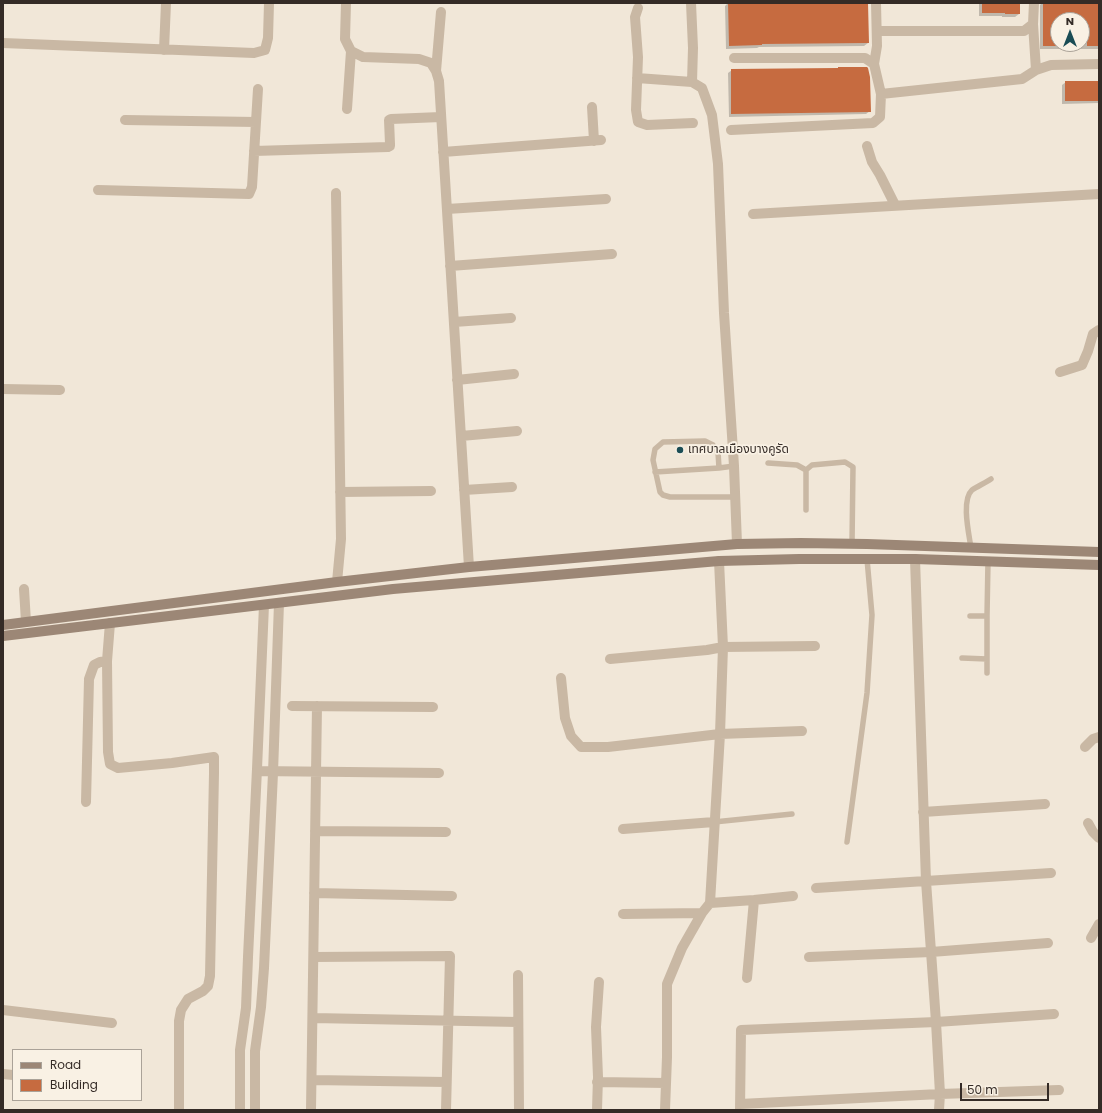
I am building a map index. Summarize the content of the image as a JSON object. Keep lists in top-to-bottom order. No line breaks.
{"places":["เทศบาลเมืองบางคูรัด"],"legend":["Road","Building"],"scale_bar":"50 m","north":"top"}
